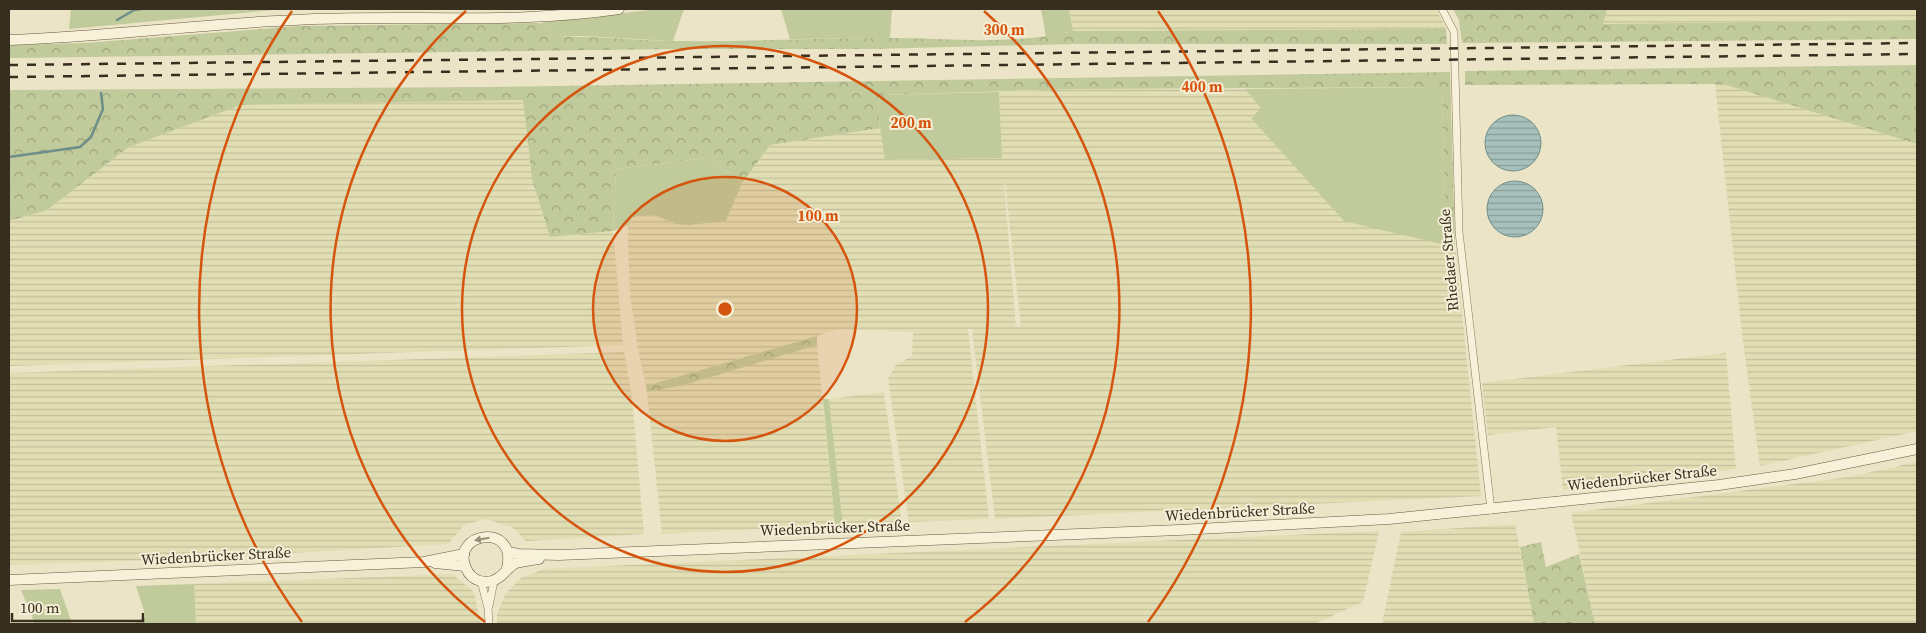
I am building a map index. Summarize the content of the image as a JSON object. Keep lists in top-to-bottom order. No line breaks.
{"streets":{"street":["Rhedaer Straße","Wiedenbrücker Straße"]},"crossings":[["Rhedaer Straße","Wiedenbrücker Straße"]],"scale_bar":"100 m","rings":["300 m","400 m","200 m","100 m"]}
